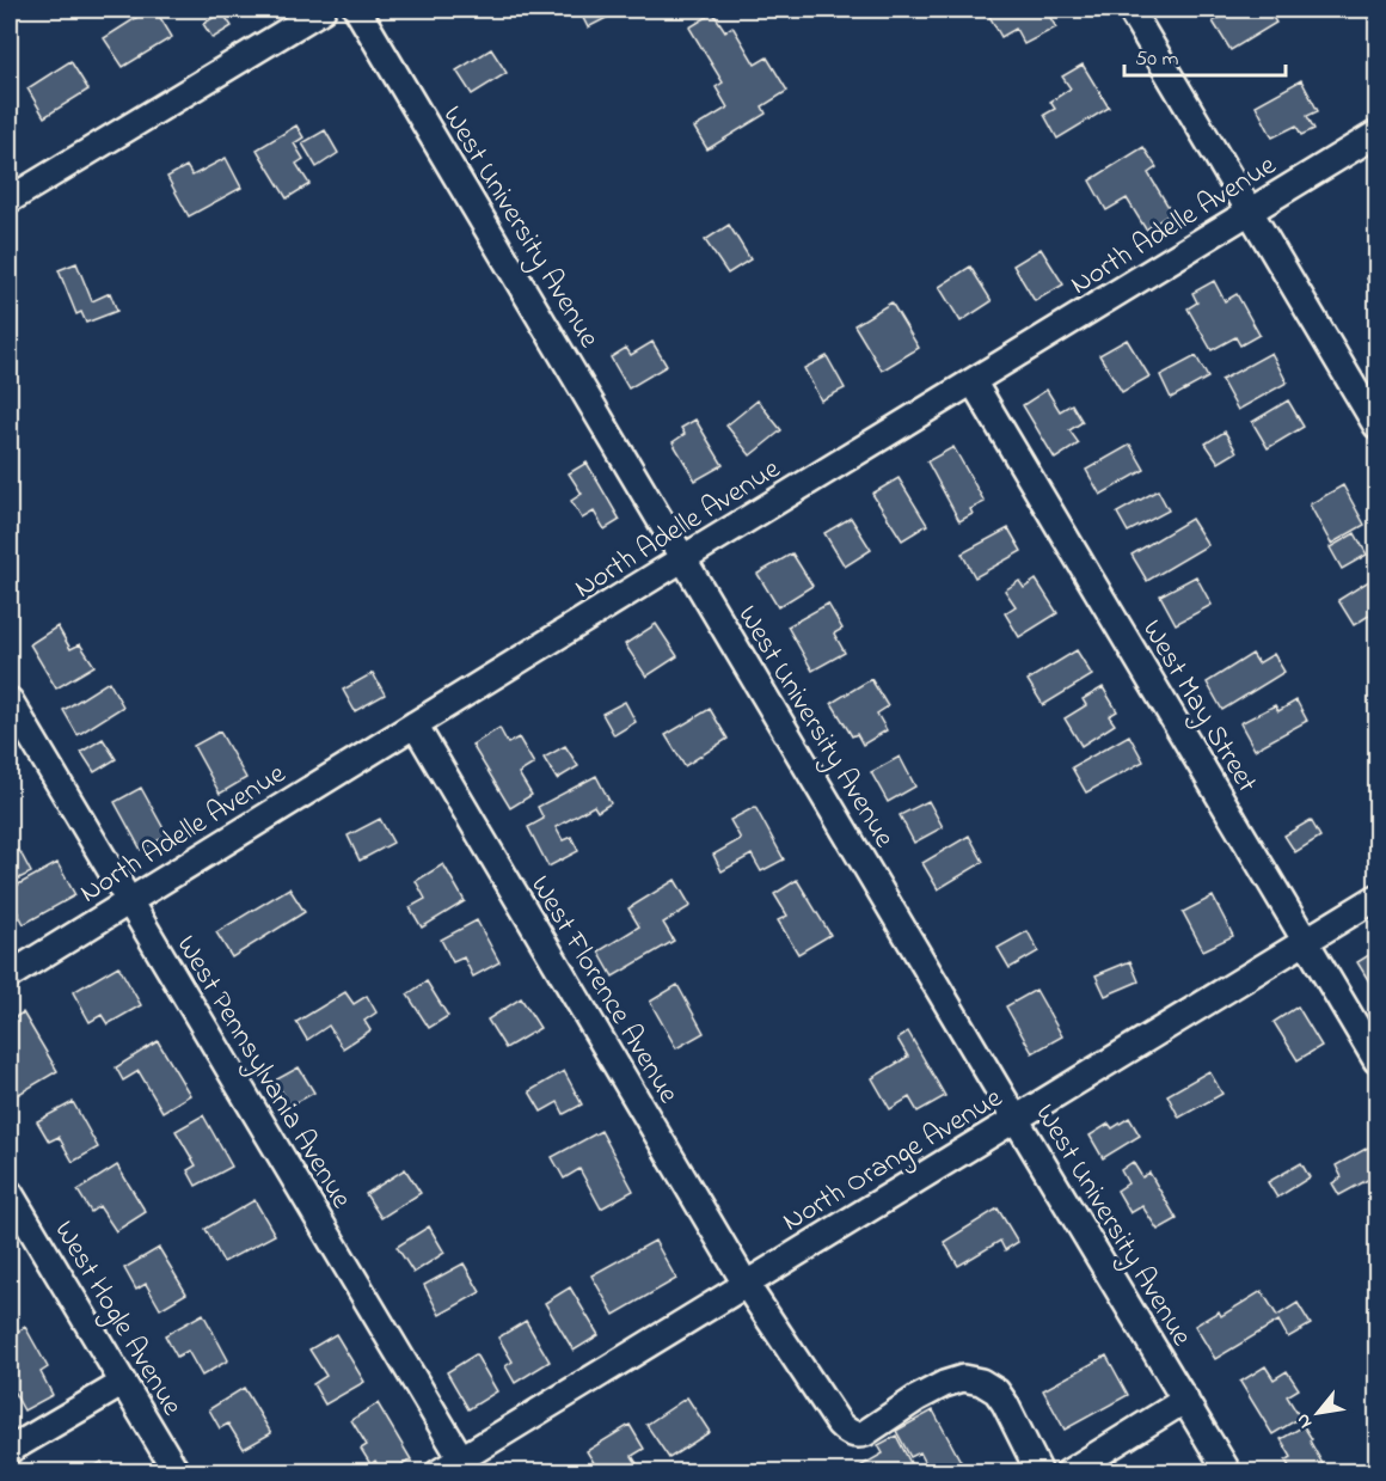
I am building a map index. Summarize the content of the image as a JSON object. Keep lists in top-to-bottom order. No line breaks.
{"streets":{"street":["North Adelle Avenue","West University Avenue","West May Street","West Florence Avenue","West Pennsylvania Avenue","North Orange Avenue","West Hogle Avenue"]},"crossings":[["North Adelle Avenue","West University Avenue"],["North Adelle Avenue","West May Street"],["North Adelle Avenue","West Florence Avenue"],["North Adelle Avenue","West Pennsylvania Avenue"],["West University Avenue","North Orange Avenue"],["West May Street","North Orange Avenue"],["West Florence Avenue","North Orange Avenue"],["West Pennsylvania Avenue","North Orange Avenue"]],"scale_bar":"50 m","north":"bottom left"}
